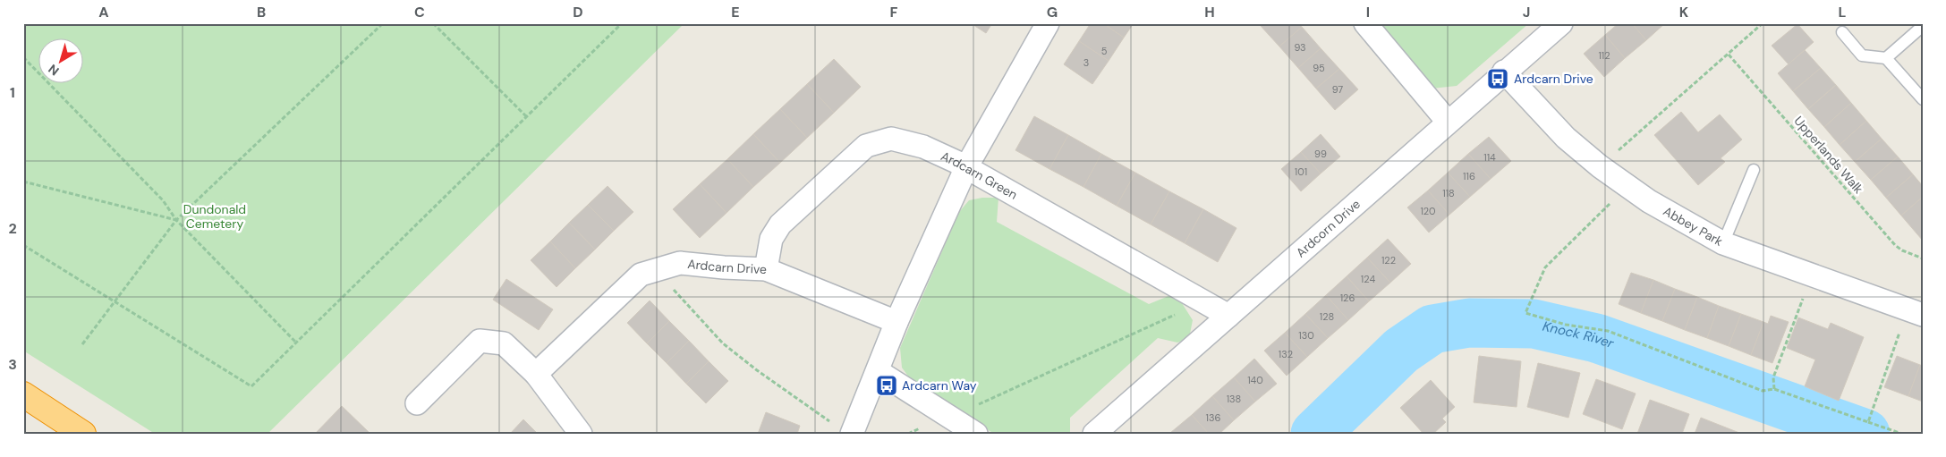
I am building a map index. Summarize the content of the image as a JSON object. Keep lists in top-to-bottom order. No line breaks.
{"streets":{"street":["Ardcarn Green","Abbey Park","Ardcorn Drive","Ardcarn Drive"],"path":["Upperlands Walk"]},"crossings":[["Ardcarn Green","Ardcorn Drive"],["Ardcarn Green","Ardcarn Drive"],["Abbey Park","Ardcorn Drive"]],"water":["Knock River"],"parks":["Dundonald Cemetery"],"places":{"bus stop":["Ardcarn Drive","Ardcarn Way"]},"house_numbers":["93","5","112","3","95","97","99","114","101","116","118","120","122","124","126","128","130","132","140","138","136"],"north":"bottom left","grid":{"columns":["A","B","C","D","E","F","G","H","I","J","K","L"],"rows":["1","2","3"]}}
